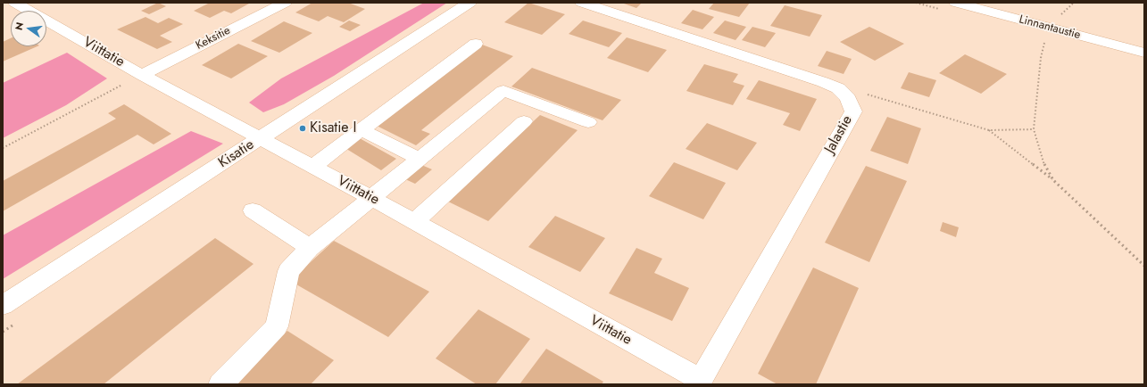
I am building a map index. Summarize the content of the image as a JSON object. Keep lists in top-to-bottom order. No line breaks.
{"streets":{"street":["Linnantaustie","Keksitie","Viittatie","Jalastie","Kisatie"]},"crossings":[["Keksitie","Viittatie"],["Viittatie","Jalastie"],["Viittatie","Kisatie"]],"places":["Kisatie I"],"north":"left"}
